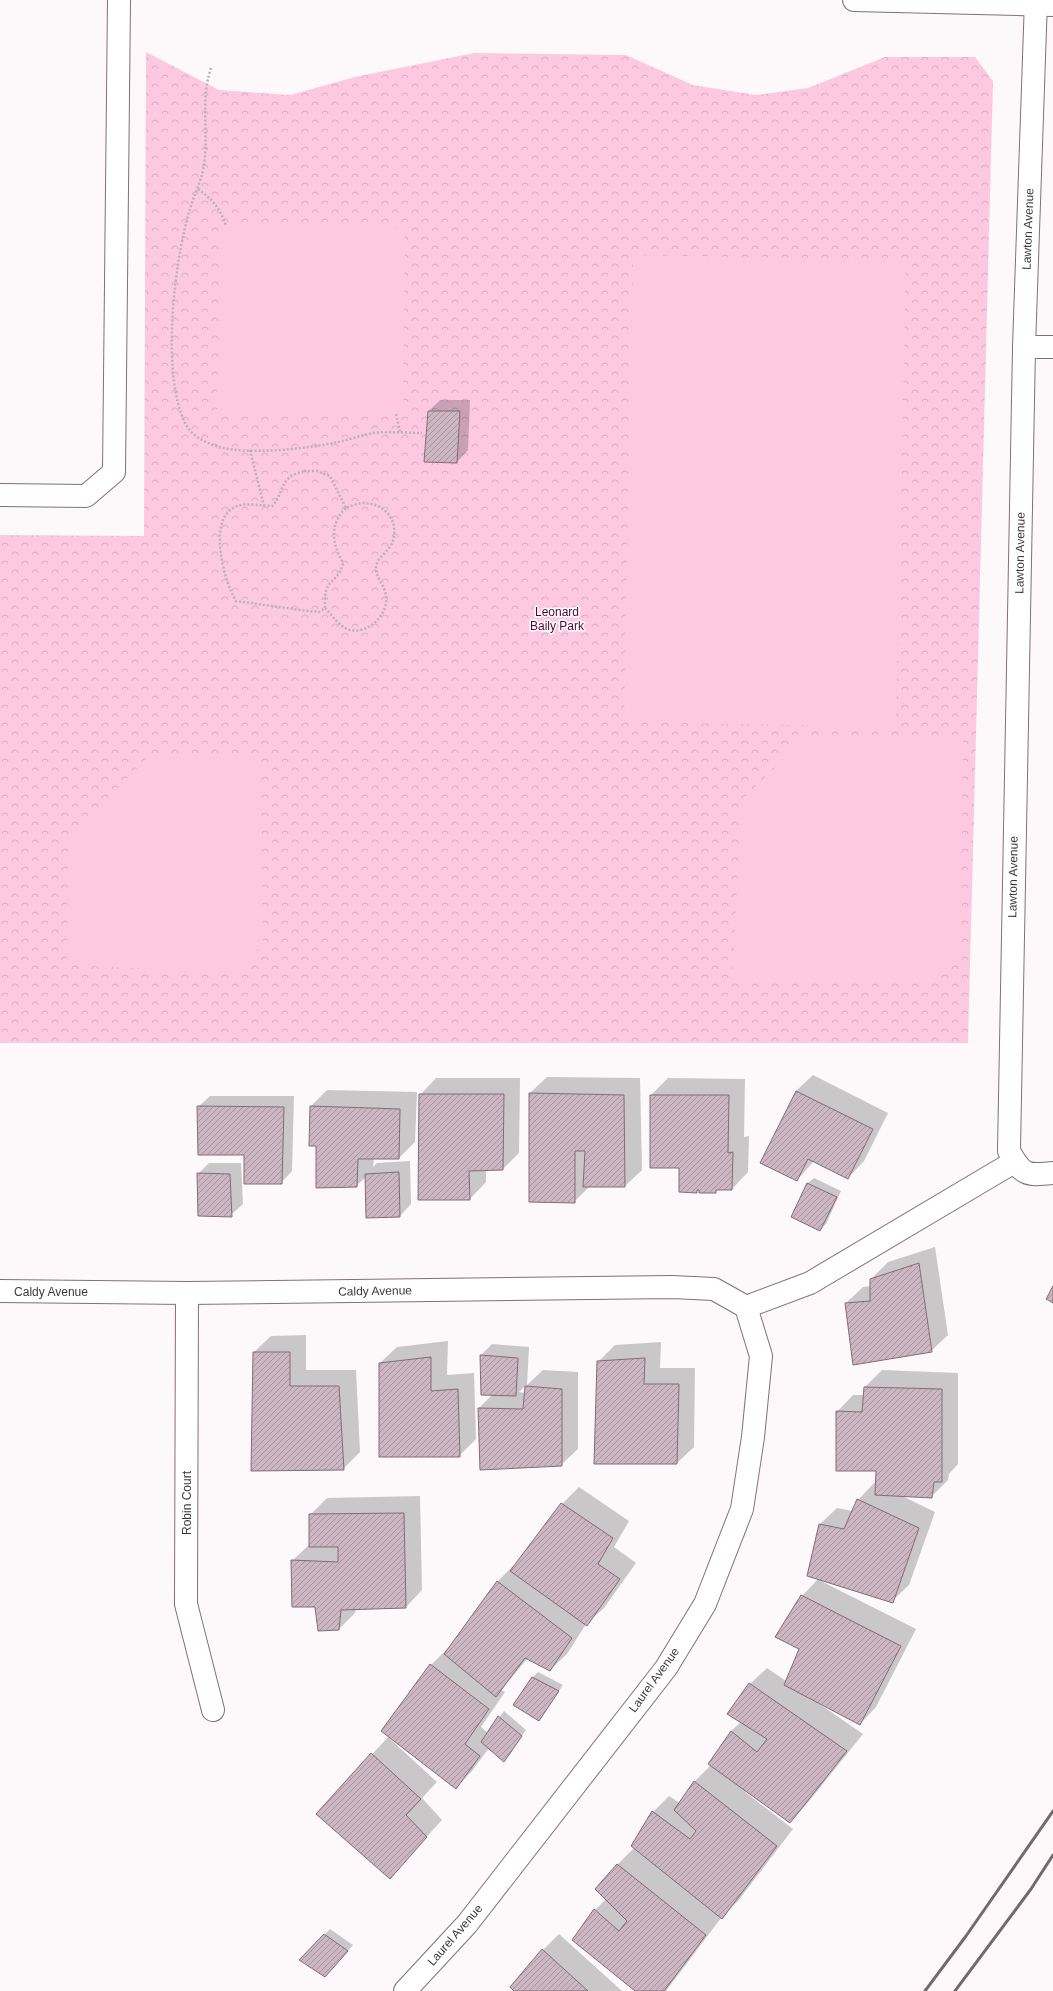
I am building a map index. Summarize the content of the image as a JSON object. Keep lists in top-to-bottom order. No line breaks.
{"streets":{"street":["Lawton Avenue","Caldy Avenue","Robin Court","Laurel Avenue"]},"crossings":[["Caldy Avenue","Robin Court"],["Caldy Avenue","Laurel Avenue"]],"parks":["Leonard Baily Park"]}
